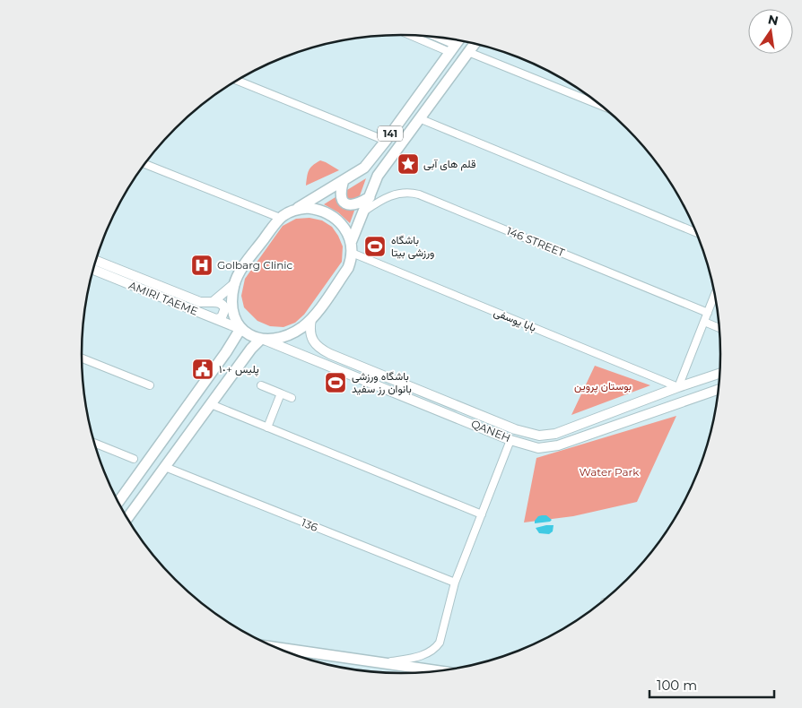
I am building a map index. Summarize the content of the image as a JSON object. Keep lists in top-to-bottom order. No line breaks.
{"streets":{"main road":["141","AMIRI TAEME","QANEH"],"street":["146 STREET","بابا یوسفی","136"]},"crossings":[["141","146 STREET"],["141","AMIRI TAEME"],["141","بابا یوسفی"],["141","QANEH"],["AMIRI TAEME","بابا یوسفی"],["AMIRI TAEME","QANEH"],["بابا یوسفی","QANEH"]],"parks":["بوستان پروین","Water Park"],"places":{"place":["قلم های آبی"],"sports":["باشگاه ورزشی بیتا","باشگاه ورزشی بانوان رز سفید"],"hospital":["Golbarg Clinic"],"public building":["پلیس +١٠"]},"scale_bar":"100 m","north":"top"}
